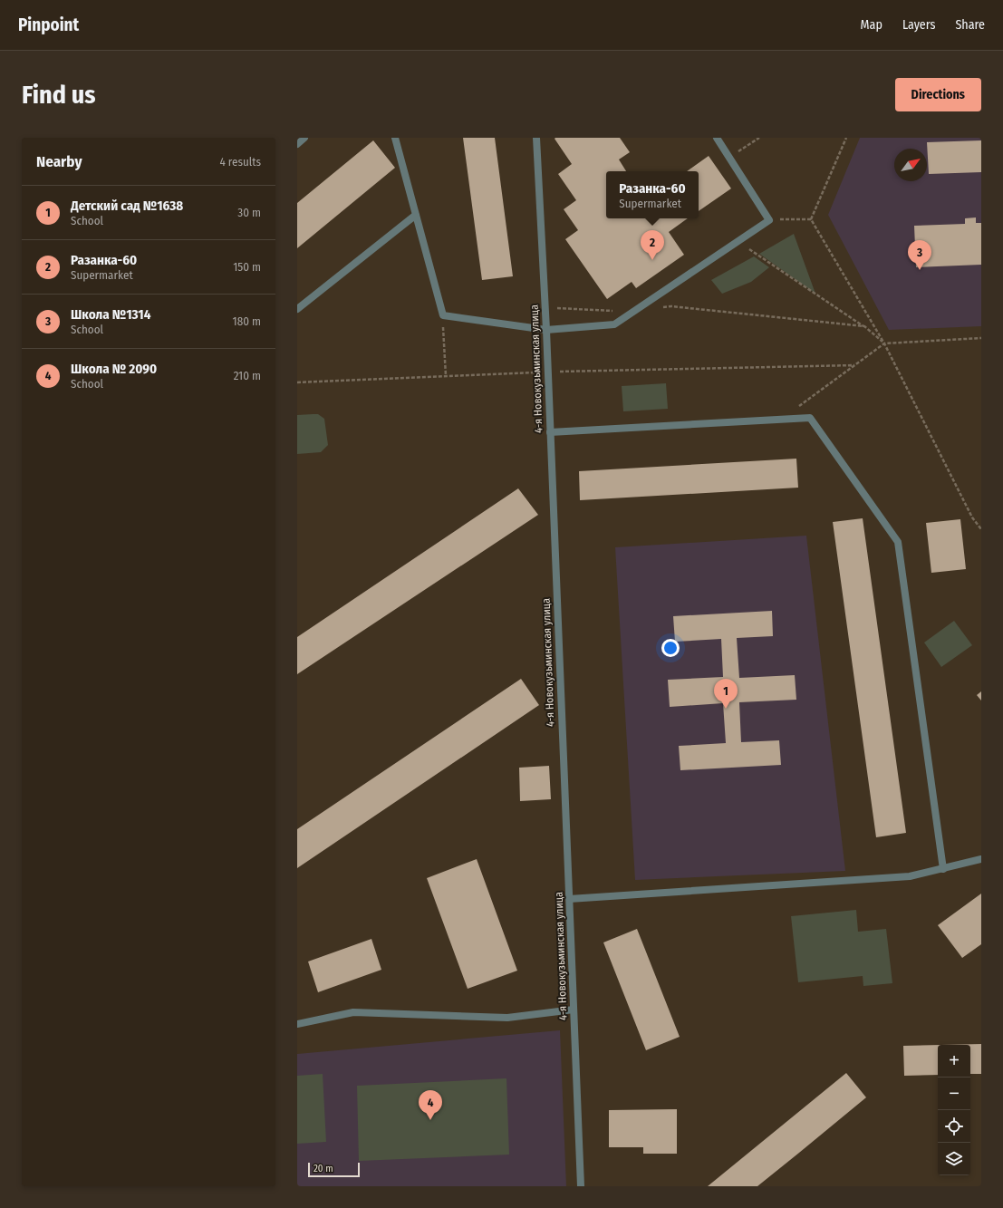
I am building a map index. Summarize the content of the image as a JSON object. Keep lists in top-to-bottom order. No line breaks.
{"streets":{"street":["4-я Новокузьминская улица"]},"scale_bar":"20 m","north":"top right","page":{"header":"Pinpoint","nav":["Map","Layers","Share"],"buttons":"Directions","title":"Find us","heading":["Nearby","4 results"],"popup":["Разанка-60","Supermarket"],"list":[{"mark":"1","name":"Детский сад №1638","note":"School","value":"30 m"},{"mark":"2","name":"Разанка-60","note":"Supermarket","value":"150 m"},{"mark":"3","name":"Школа №1314","note":"School","value":"180 m"},{"mark":"4","name":"Школа № 2090","note":"School","value":"210 m"}],"pins":["2","3","1","4"],"map_buttons":["+","−"],"scale":"20 m"}}
